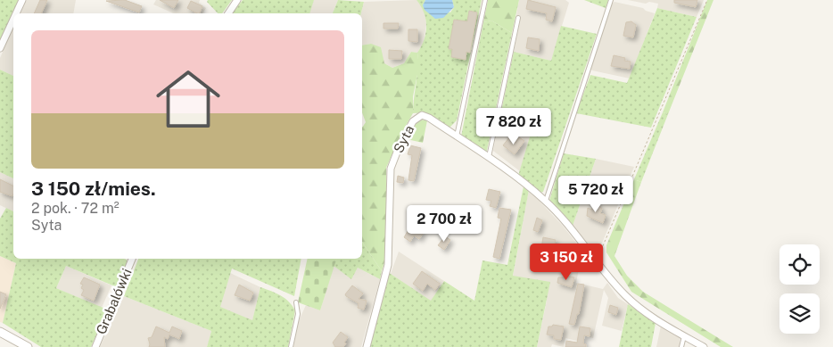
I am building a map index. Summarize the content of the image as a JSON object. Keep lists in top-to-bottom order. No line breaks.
{"streets":{"street":["Syta","Grabalówki"]},"page":{"list":[{"name":"3 150 zł/mies.","note":"2 pok. · 72 m² · Syta"}],"price":["7 820 zł","5 720 zł","2 700 zł","3 150 zł"]}}
